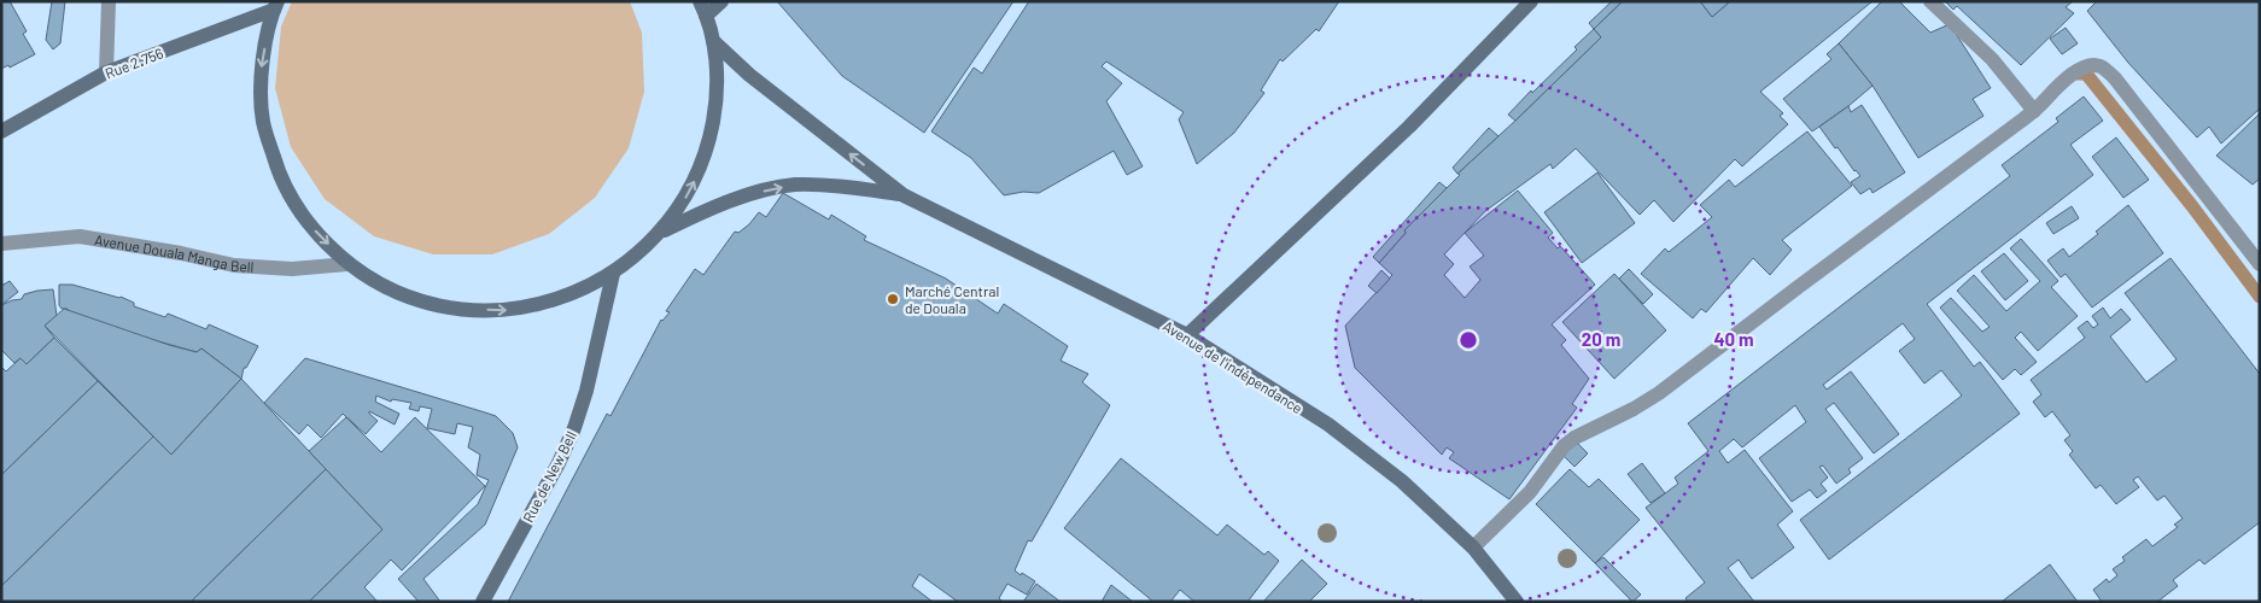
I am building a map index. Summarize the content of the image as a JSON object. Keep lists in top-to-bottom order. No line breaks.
{"streets":{"main road":["Rue 2.756","Avenue de l'indépendance","Rue de New Bell"],"street":["Avenue Douala Manga Bell"]},"places":["Marché Central de Douala"],"rings":["20 m","40 m"]}
